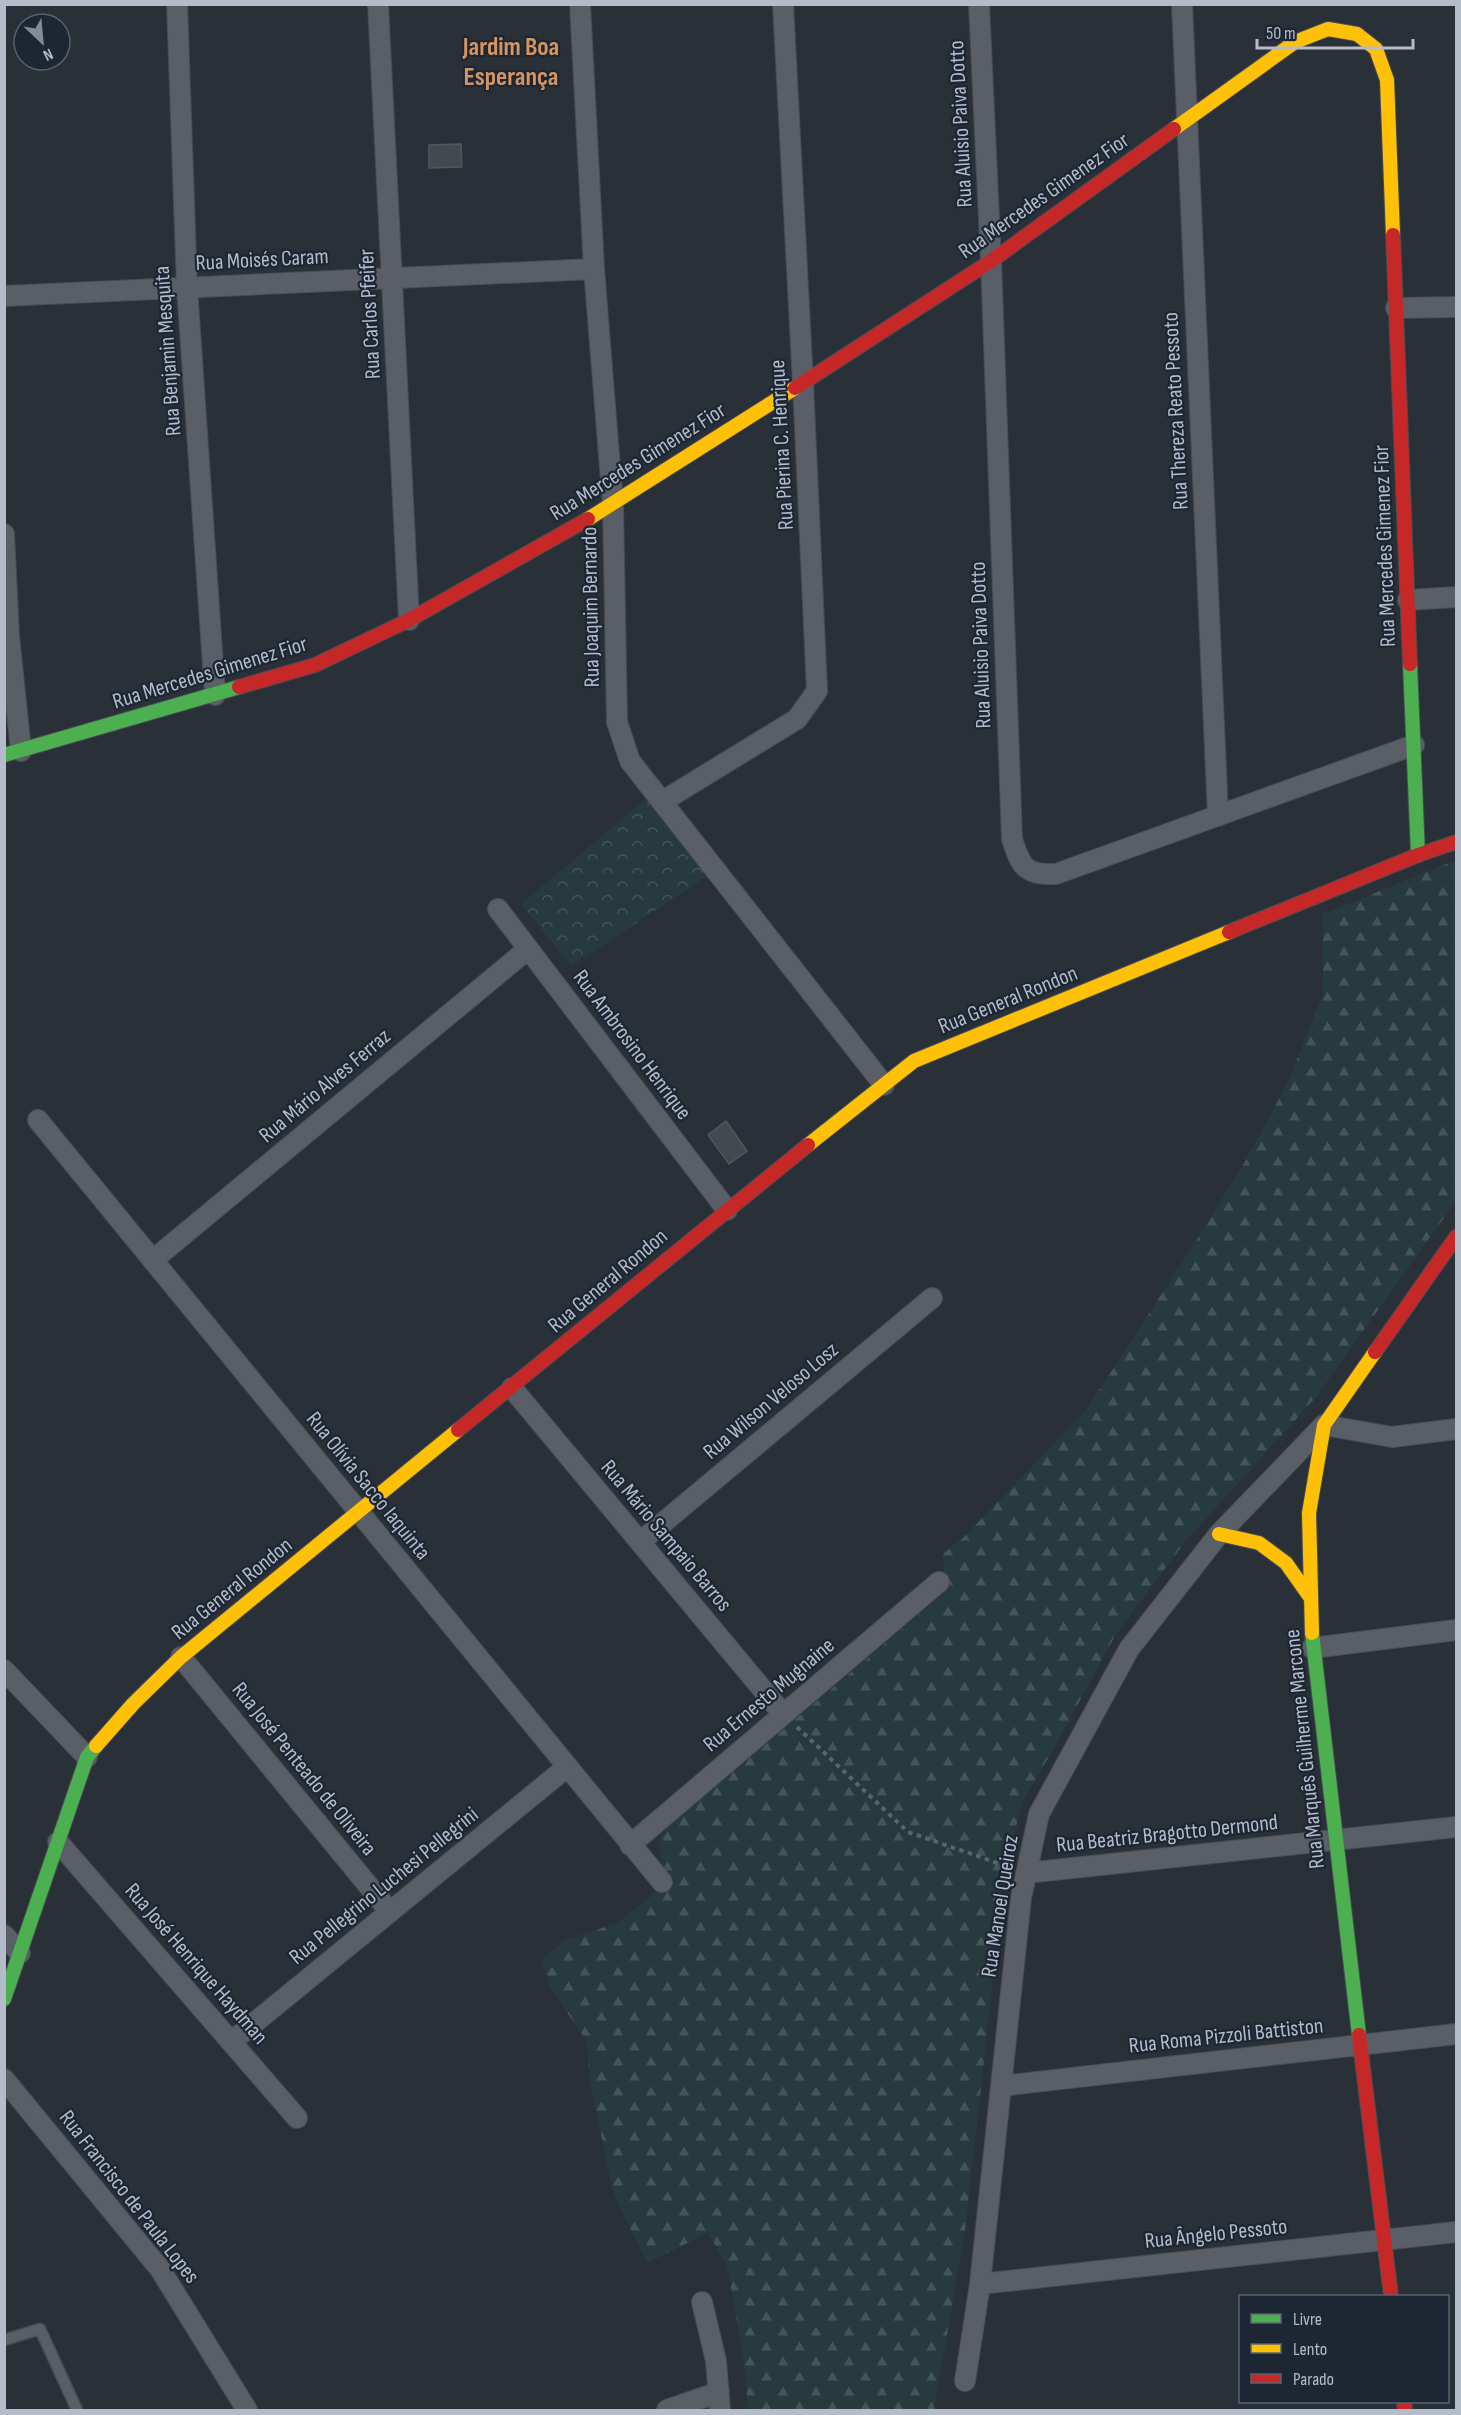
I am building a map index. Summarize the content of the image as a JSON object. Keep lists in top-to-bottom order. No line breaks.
{"streets":{"street":["Rua Aluisio Paiva Dotto","Rua Mercedes Gimenez Fior","Rua Moisés Caram","Rua Carlos Pfeifer","Rua Benjamin Mesquita","Rua Thereza Reato Pessoto","Rua Pierina C. Henrique","Rua Joaquim Bernardo","Rua General Rondon","Rua Ambrosino Henrique","Rua Mário Alves Ferraz","Rua Wilson Veloso Losz","Rua Olívia Sacco Iaquinta","Rua Mário Sampaio Barros","Rua Ernesto Mugnaine","Rua Marquês Guilherme Marcone","Rua José Penteado de Oliveira","Rua Beatriz Bragotto Dermond","Rua Pellegrino Luchesi Pellegrini","Rua Manoel Queiroz","Rua José Henrique Haydman","Rua Roma Pizzoli Battiston","Rua Francisco de Paula Lopes","Rua Ângelo Pessoto"]},"crossings":[["Rua Aluisio Paiva Dotto","Rua Mercedes Gimenez Fior"],["Rua Aluisio Paiva Dotto","Rua Thereza Reato Pessoto"],["Rua Mercedes Gimenez Fior","Rua Carlos Pfeifer"],["Rua Mercedes Gimenez Fior","Rua Benjamin Mesquita"],["Rua Mercedes Gimenez Fior","Rua Thereza Reato Pessoto"],["Rua Mercedes Gimenez Fior","Rua Pierina C. Henrique"],["Rua Mercedes Gimenez Fior","Rua Joaquim Bernardo"],["Rua Mercedes Gimenez Fior","Rua General Rondon"],["Rua Moisés Caram","Rua Carlos Pfeifer"],["Rua Moisés Caram","Rua Benjamin Mesquita"],["Rua Moisés Caram","Rua Joaquim Bernardo"],["Rua Pierina C. Henrique","Rua Joaquim Bernardo"],["Rua Joaquim Bernardo","Rua General Rondon"],["Rua General Rondon","Rua Ambrosino Henrique"],["Rua General Rondon","Rua Olívia Sacco Iaquinta"],["Rua General Rondon","Rua Mário Sampaio Barros"],["Rua General Rondon","Rua José Penteado de Oliveira"],["Rua General Rondon","Rua José Henrique Haydman"],["Rua Ambrosino Henrique","Rua Mário Alves Ferraz"],["Rua Mário Alves Ferraz","Rua Olívia Sacco Iaquinta"],["Rua Wilson Veloso Losz","Rua Mário Sampaio Barros"],["Rua Olívia Sacco Iaquinta","Rua Ernesto Mugnaine"],["Rua Olívia Sacco Iaquinta","Rua Pellegrino Luchesi Pellegrini"],["Rua Mário Sampaio Barros","Rua Ernesto Mugnaine"],["Rua Marquês Guilherme Marcone","Rua Beatriz Bragotto Dermond"],["Rua Marquês Guilherme Marcone","Rua Manoel Queiroz"],["Rua Marquês Guilherme Marcone","Rua Roma Pizzoli Battiston"],["Rua Marquês Guilherme Marcone","Rua Ângelo Pessoto"],["Rua José Penteado de Oliveira","Rua Pellegrino Luchesi Pellegrini"],["Rua Beatriz Bragotto Dermond","Rua Manoel Queiroz"],["Rua Pellegrino Luchesi Pellegrini","Rua José Henrique Haydman"],["Rua Manoel Queiroz","Rua Roma Pizzoli Battiston"],["Rua Manoel Queiroz","Rua Ângelo Pessoto"]],"districts":["Jardim Boa Esperança"],"legend":["Livre","Lento","Parado"],"scale_bar":"50 m","north":"bottom right"}
